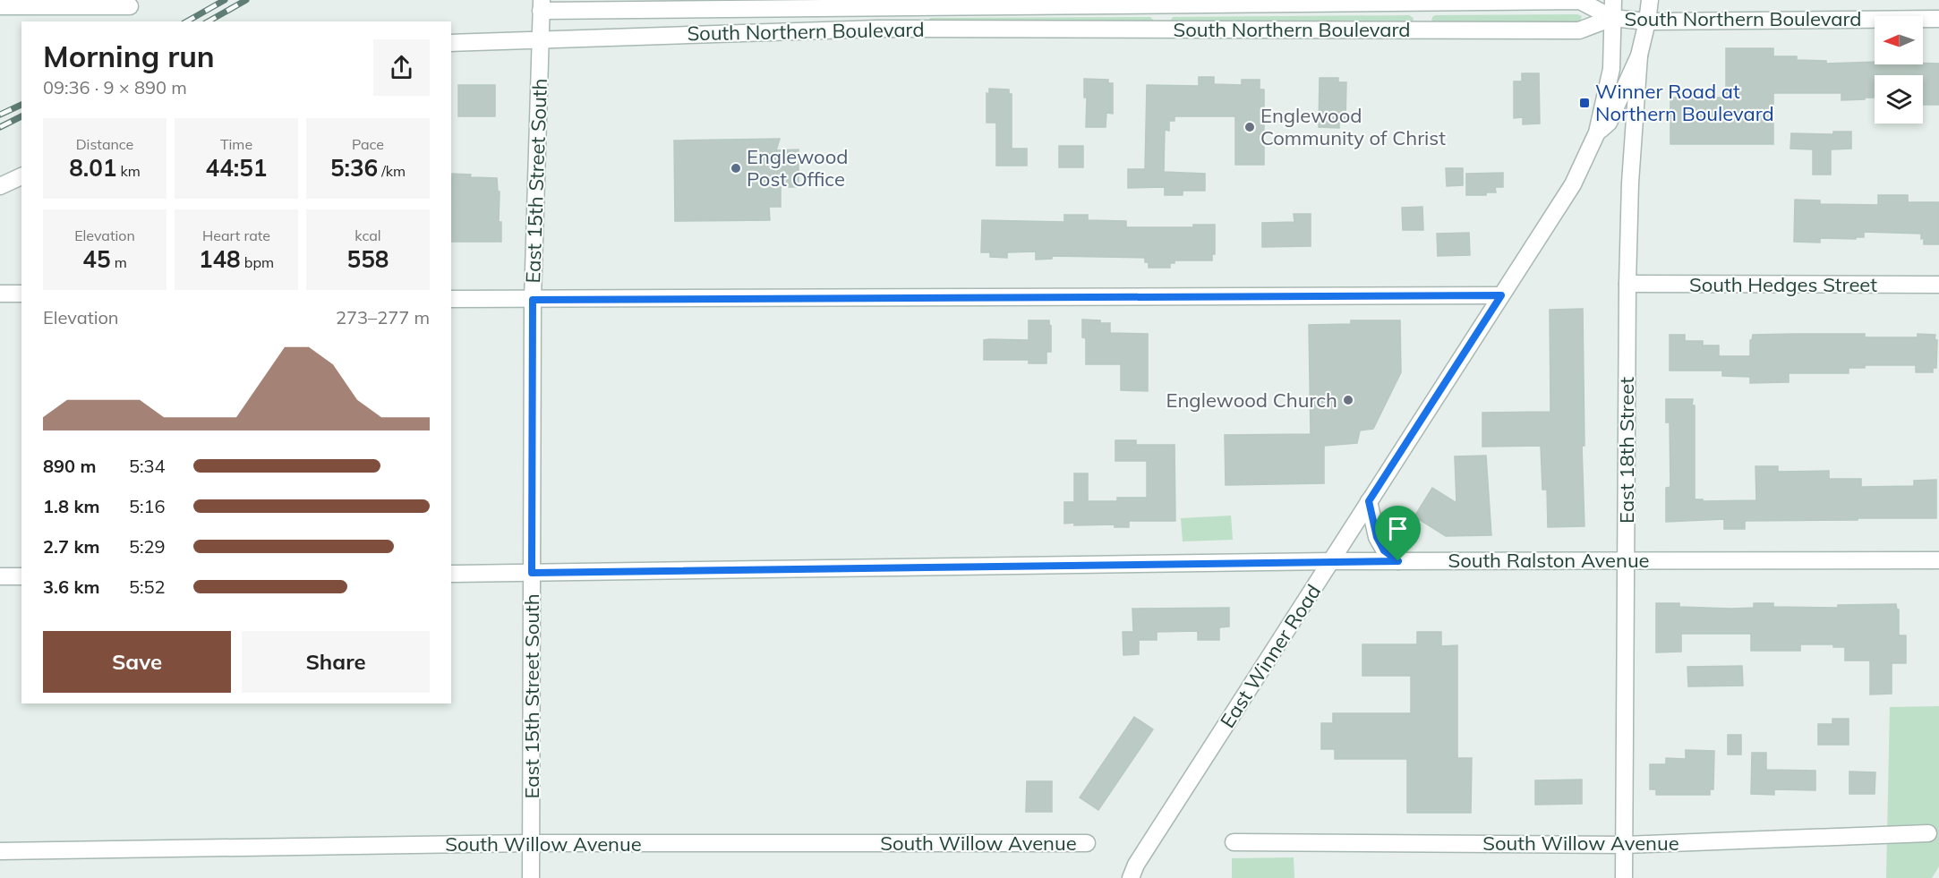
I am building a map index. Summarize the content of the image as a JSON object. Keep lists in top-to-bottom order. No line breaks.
{"streets":{"street":["South Northern Boulevard","East 15th Street South","South Hedges Street","East 18th Street","South Ralston Avenue","East Winner Road","South Willow Avenue"]},"crossings":[["South Northern Boulevard","East 15th Street South"],["South Northern Boulevard","East Winner Road"],["East 15th Street South","South Ralston Avenue"],["East 15th Street South","South Willow Avenue"],["South Hedges Street","East 18th Street"],["East 18th Street","South Ralston Avenue"],["East 18th Street","East Winner Road"],["East 18th Street","South Willow Avenue"],["South Ralston Avenue","East Winner Road"]],"places":{"transit":["Winner Road at Northern Boulevard"],"other":["Englewood Community of Christ","Englewood Post Office","Englewood Church"]},"north":"left","page":{"heading":["Morning run","09:36 · 9 × 890 m"],"stats":[["Distance","8.01 km"],["Time","44:51"],["Pace","5:36 /km"],["Elevation","45 m"],["Heart rate","148 bpm"],["kcal","558"]],"chart":["Elevation","273–277 m"],"list":[{"name":"890 m","note":"5:34"},{"name":"1.8 km","note":"5:16"},{"name":"2.7 km","note":"5:29"},{"name":"3.6 km","note":"5:52"}],"buttons":["Save","Share"]}}
